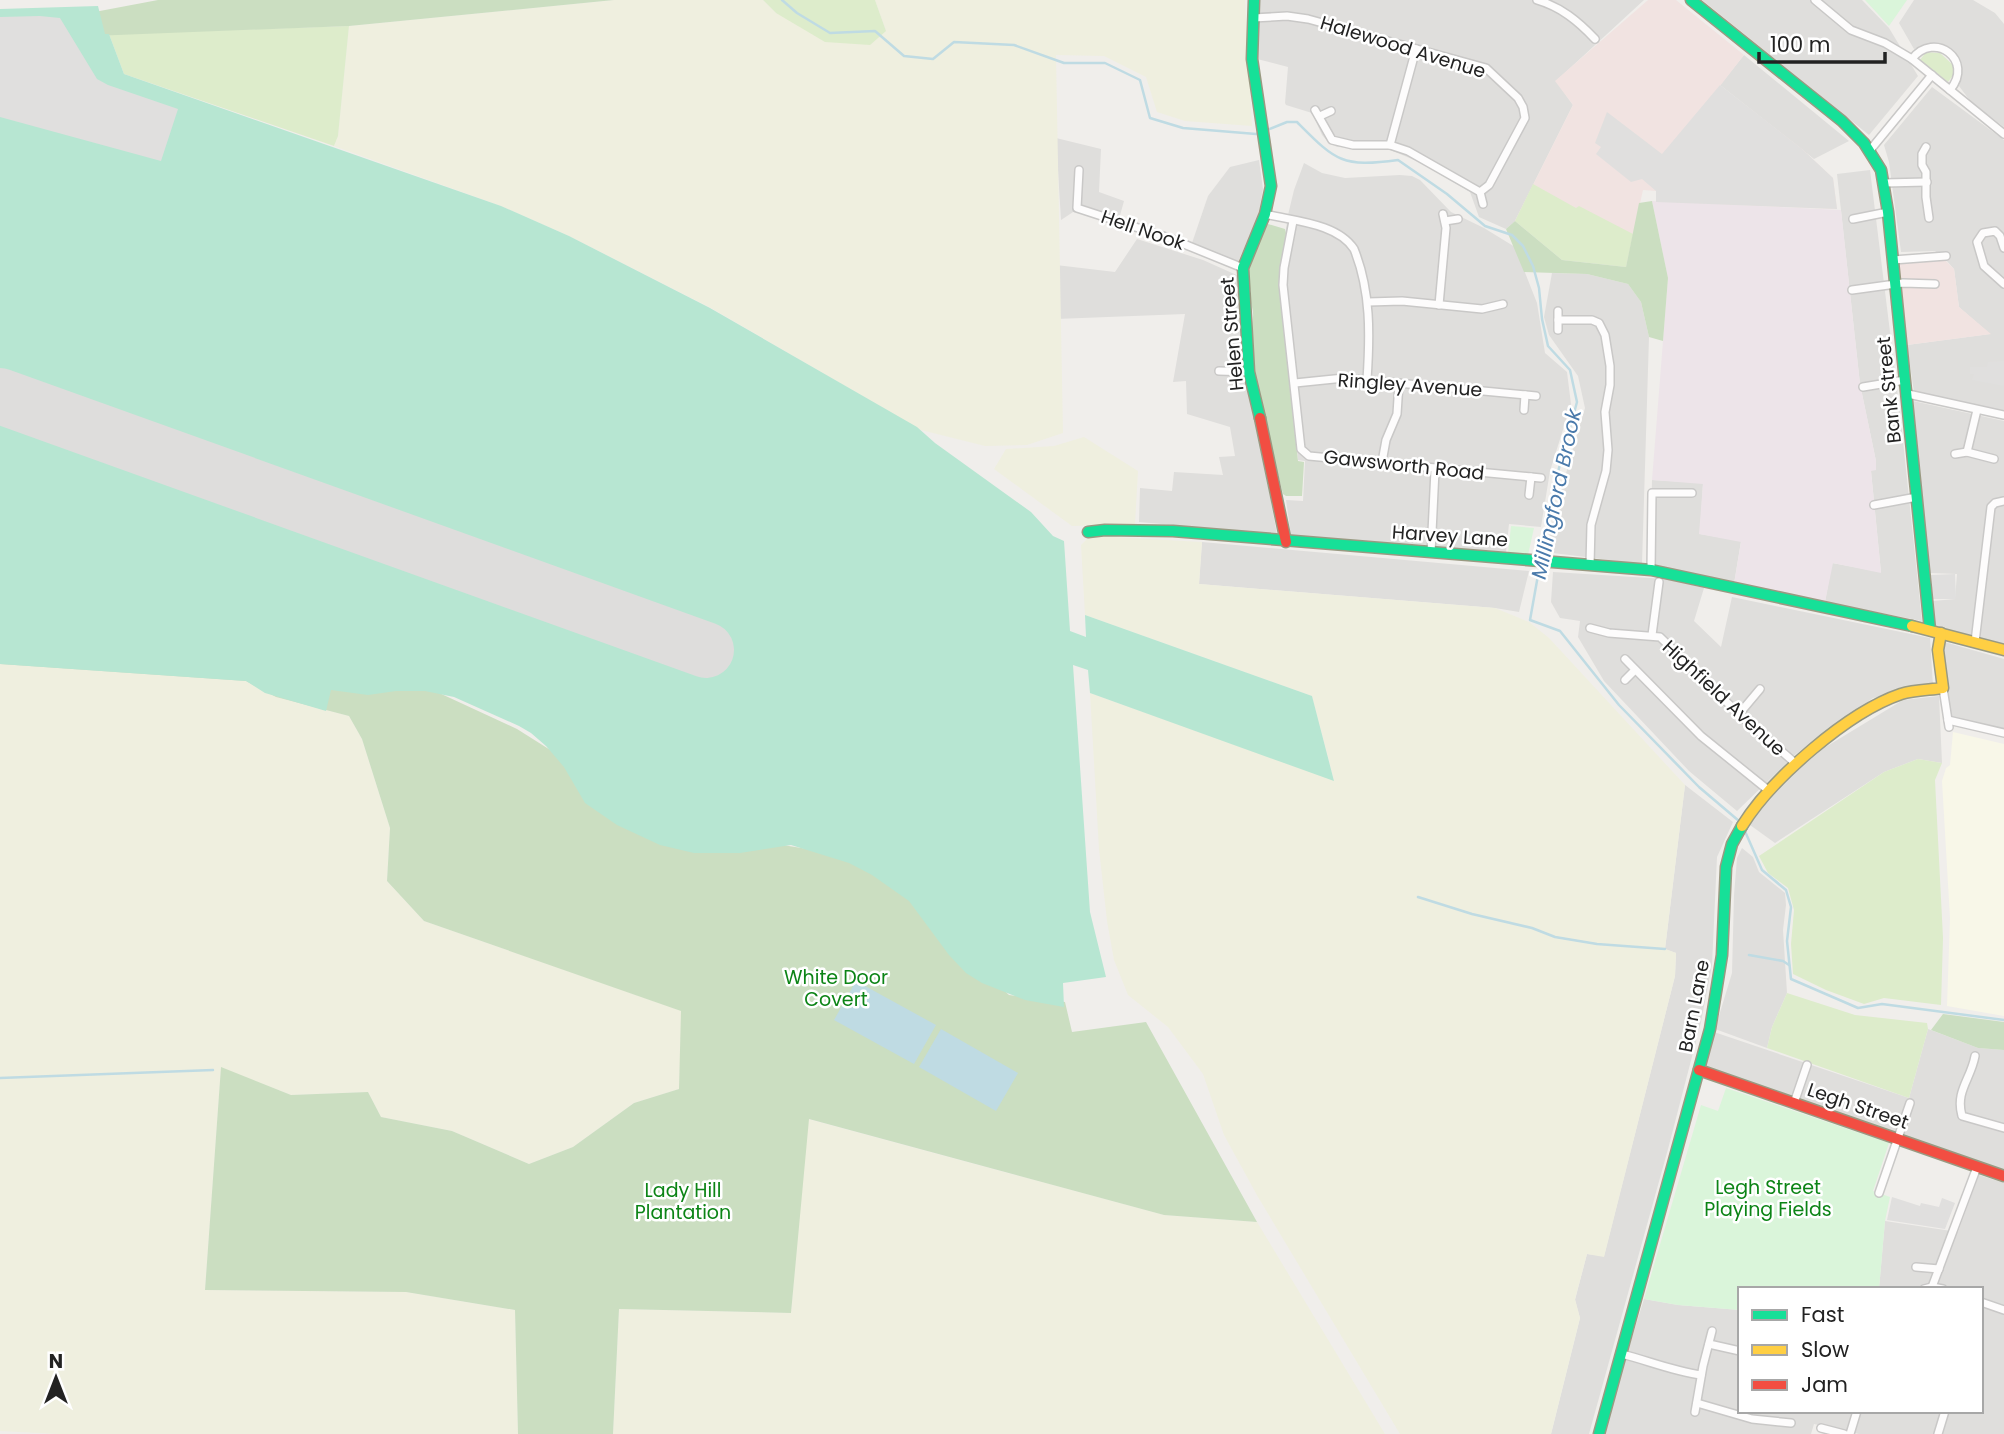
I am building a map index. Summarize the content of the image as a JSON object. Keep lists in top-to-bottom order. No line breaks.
{"streets":{"street":["Halewood Avenue","Hell Nook","Helen Street","Ringley Avenue","Bank Street","Gawsworth Road","Harvey Lane","Highfield Avenue","Barn Lane","Legh Street"]},"crossings":[["Halewood Avenue","Helen Street"],["Hell Nook","Helen Street"],["Helen Street","Harvey Lane"],["Ringley Avenue","Gawsworth Road"],["Bank Street","Harvey Lane"],["Bank Street","Barn Lane"],["Highfield Avenue","Barn Lane"],["Barn Lane","Legh Street"]],"water":["Millingford Brook"],"parks":["White Door Covert","Legh Street Playing Fields","Lady Hill Plantation"],"legend":["Fast","Slow","Jam"],"scale_bar":"100 m","north":"top"}
